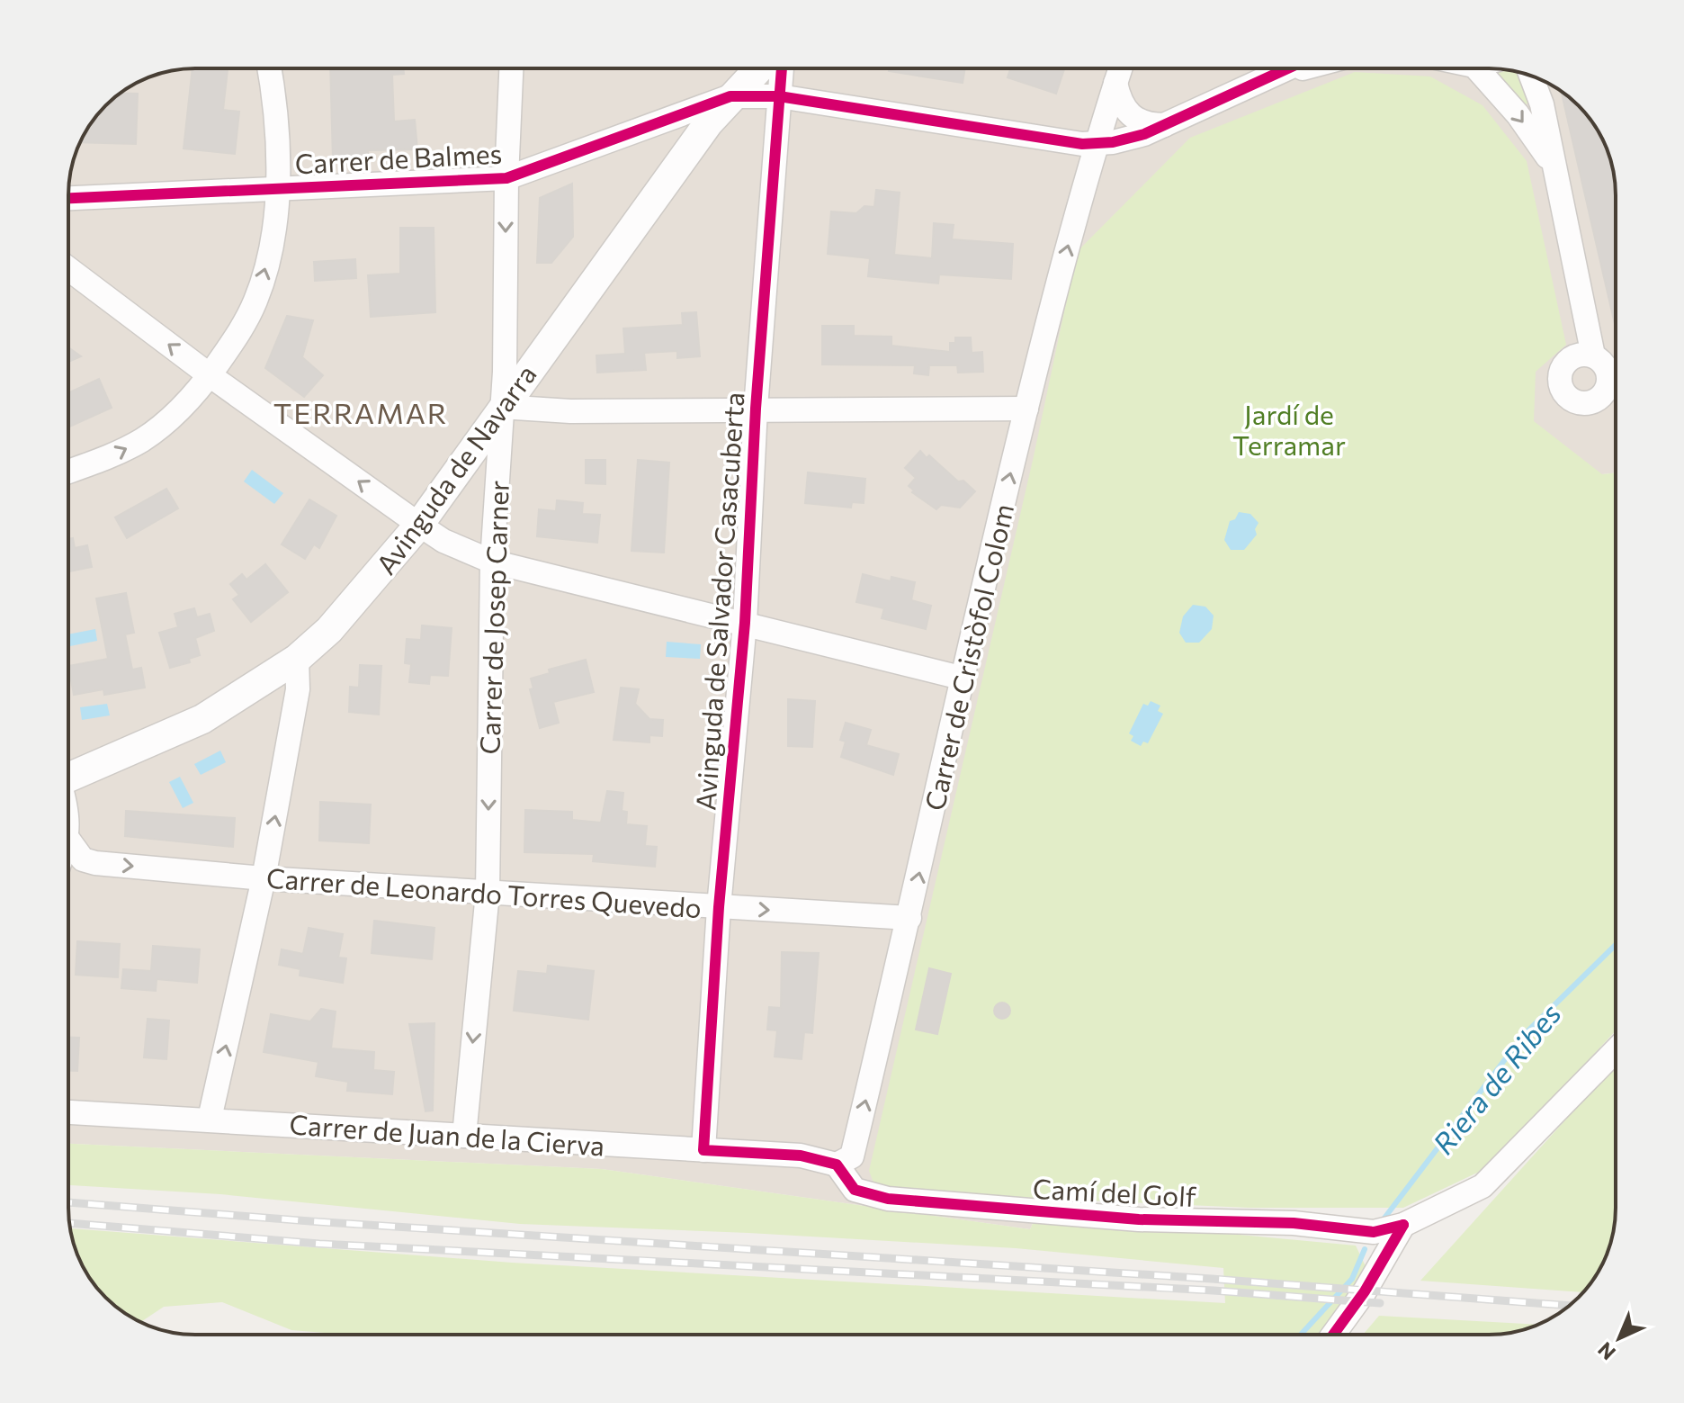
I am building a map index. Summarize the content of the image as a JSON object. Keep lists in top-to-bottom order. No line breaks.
{"streets":{"street":["Carrer de Balmes","Avinguda de Navarra","Avinguda de Salvador Casacuberta","Carrer de Josep Carner","Carrer de Cristòfol Colom","Carrer de Leonardo Torres Quevedo","Carrer de Juan de la Cierva","Camí del Golf"]},"crossings":[["Carrer de Balmes","Avinguda de Navarra"],["Carrer de Balmes","Carrer de Josep Carner"],["Avinguda de Navarra","Carrer de Josep Carner"],["Avinguda de Salvador Casacuberta","Carrer de Leonardo Torres Quevedo"],["Avinguda de Salvador Casacuberta","Carrer de Juan de la Cierva"],["Carrer de Josep Carner","Carrer de Leonardo Torres Quevedo"],["Carrer de Josep Carner","Carrer de Juan de la Cierva"],["Carrer de Cristòfol Colom","Carrer de Leonardo Torres Quevedo"],["Carrer de Cristòfol Colom","Carrer de Juan de la Cierva"],["Carrer de Cristòfol Colom","Camí del Golf"],["Carrer de Juan de la Cierva","Camí del Golf"]],"one_way":["Carrer de Josep Carner","Carrer de Cristòfol Colom","Carrer de Leonardo Torres Quevedo"],"districts":["TERRAMAR"],"water":["Riera de Ribes"],"parks":["Jardí de Terramar"],"north":"bottom left"}
